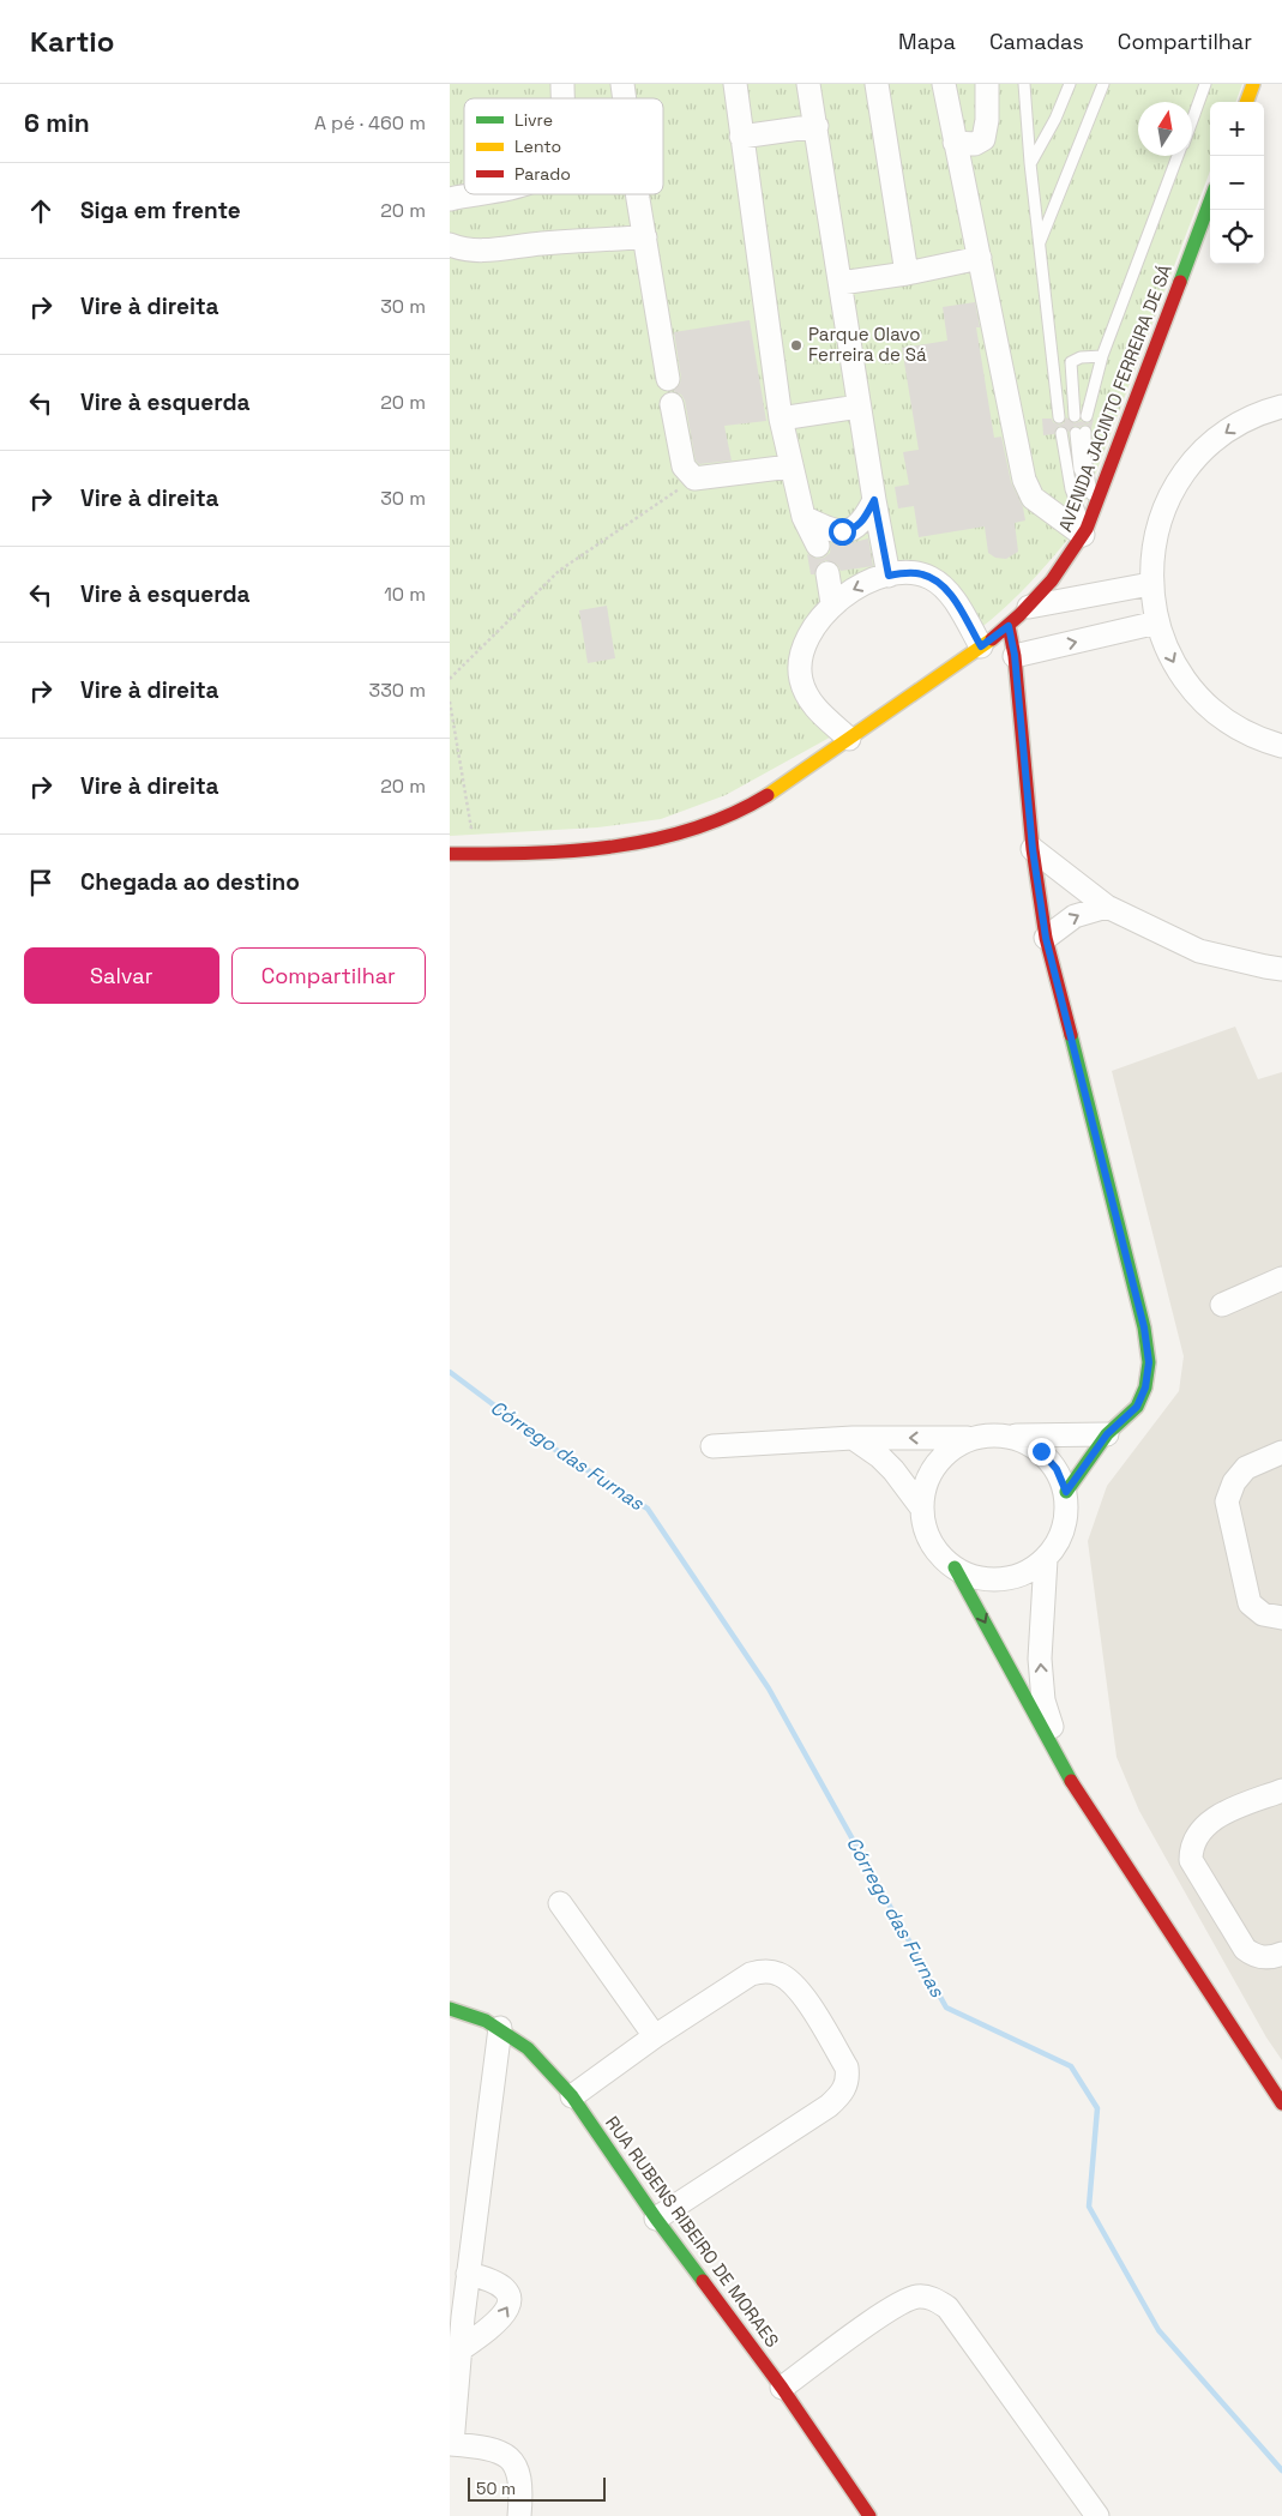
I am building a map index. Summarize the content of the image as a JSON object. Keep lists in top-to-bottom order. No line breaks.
{"streets":{"street":["AVENIDA JACINTO FERREIRA DE SÁ","RUA RUBENS RIBEIRO DE MORAES"]},"water":["Córrego das Furnas"],"places":["Parque Olavo Ferreira de Sá"],"legend":["Livre","Lento","Parado"],"scale_bar":"50 m","north":"top","page":{"header":"Kartio","nav":["Mapa","Camadas","Compartilhar"],"heading":["6 min","A pé · 460 m"],"map_buttons":["+","−"],"list":[["Siga em frente","20 m"],["Vire à direita","30 m"],["Vire à esquerda","20 m"],["Vire à direita","30 m"],["Vire à esquerda","10 m"],["Vire à direita","330 m"],["Vire à direita","20 m"],"Chegada ao destino"],"buttons":["Salvar","Compartilhar"],"scale":"50 m"}}
